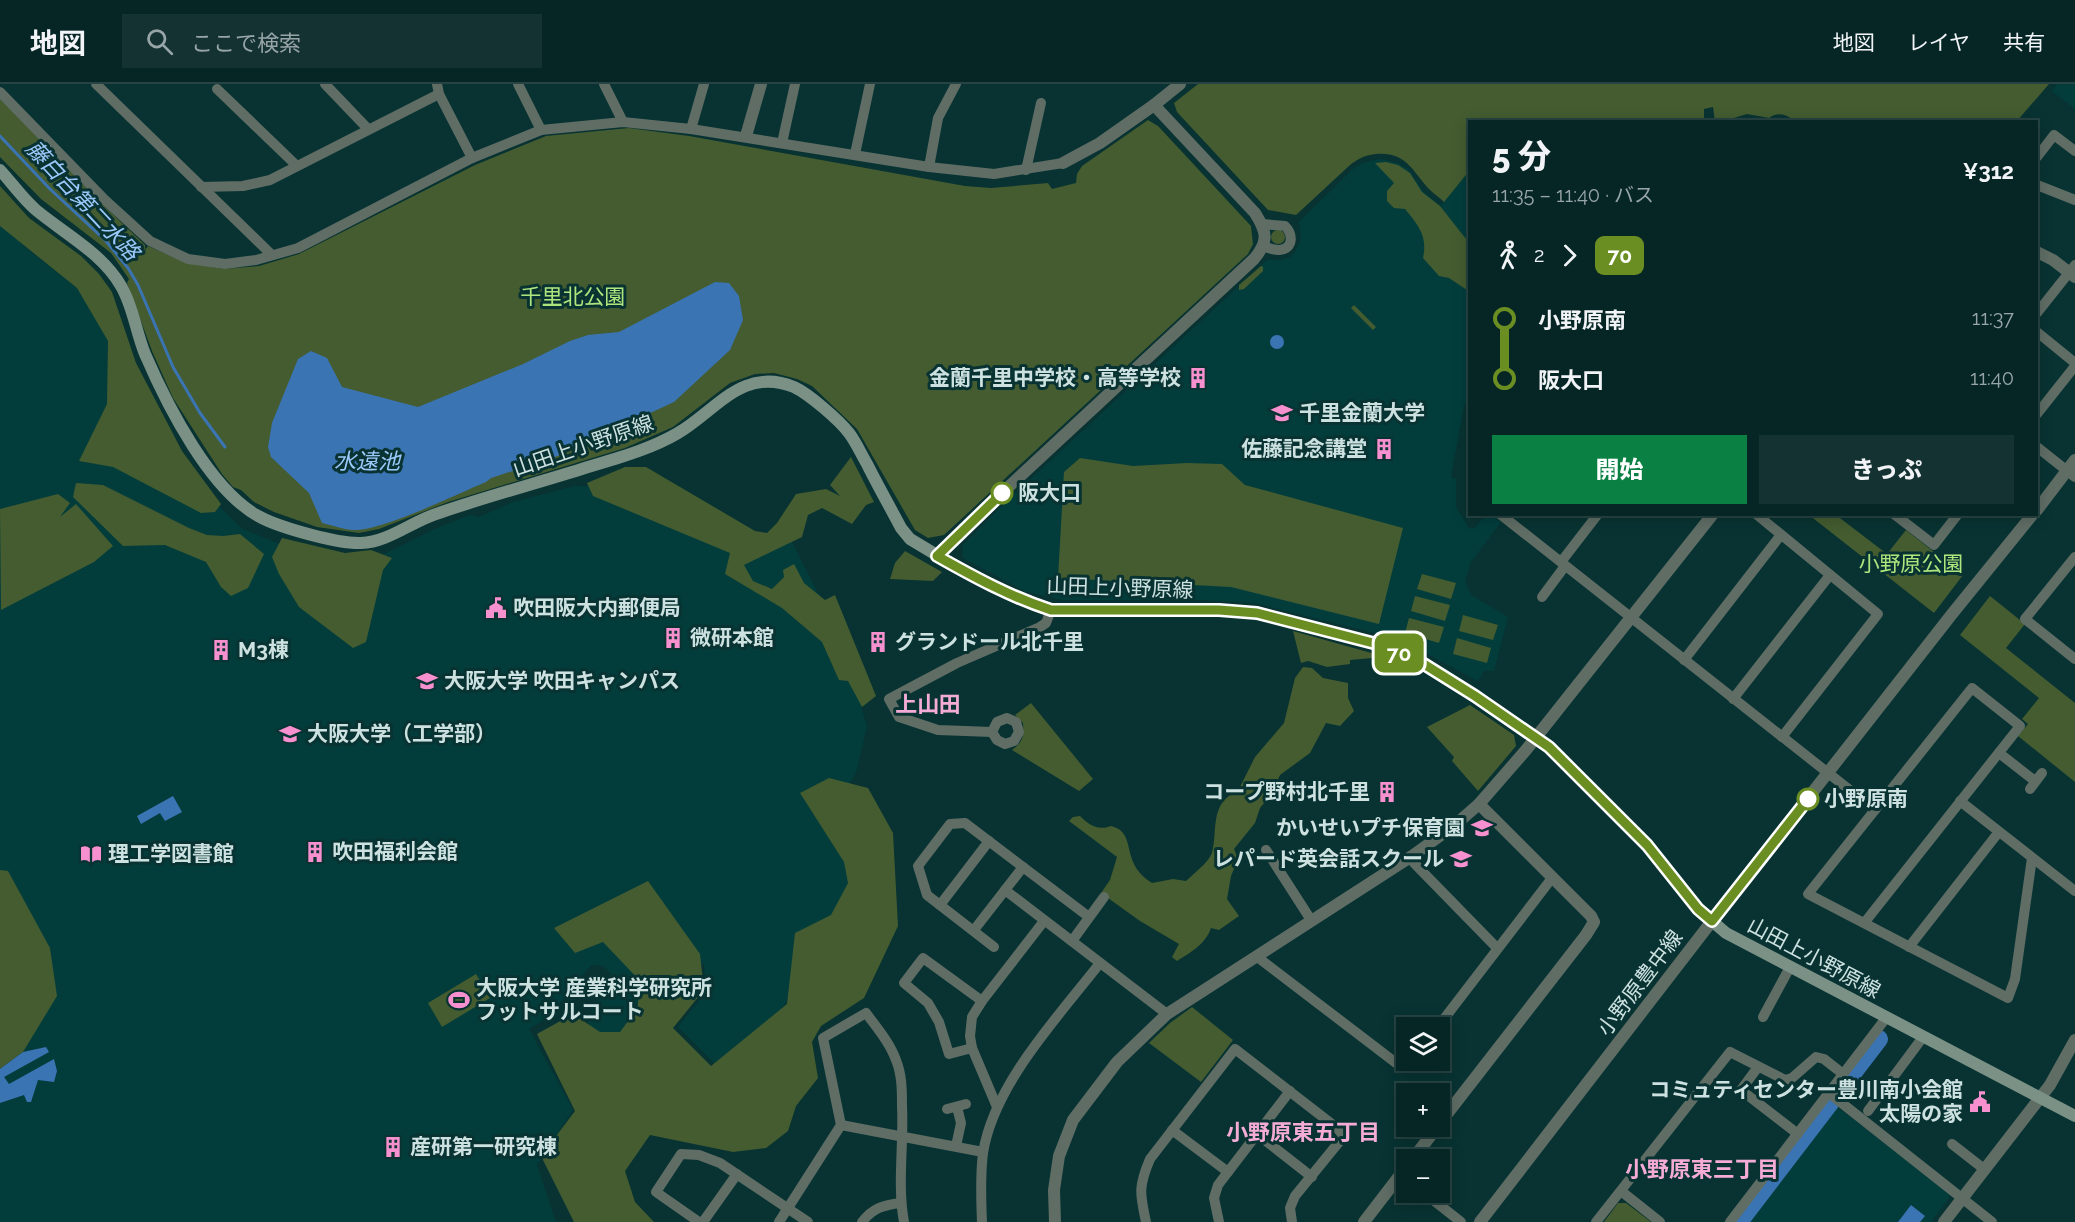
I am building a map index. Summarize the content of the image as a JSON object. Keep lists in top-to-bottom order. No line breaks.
{"streets":{"main road":["山田上小野原線"],"street":["小野原豊中線"]},"crossings":[["山田上小野原線","小野原豊中線"]],"districts":["上山田","小野原東五丁目","小野原東三丁目"],"water":["藤白台第二水路","水遠池"],"parks":["千里北公園","小野原公園"],"places":{"building":["金蘭千里中学校・高等学校","佐藤記念講堂","微研本館","グランドール北千里","M3棟","コープ野村北千里","吹田福利会館","産研第一研究棟"],"school or university":["千里金蘭大学","大阪大学 吹田キャンパス","大阪大学（工学部）","かいせいプチ保育園","レパード英会話スクール"],"other":["阪大口","小野原南"],"public building":["吹田阪大内郵便局","コミュティセンター豊川南小会館 太陽の家"],"library":["理工学図書館"],"sports":["大阪大学 産業科学研究所 フットサルコート"]},"lines":["bus line 70"],"page":{"header":"地図","search":"ここで検索","nav":["地図","レイヤ","共有"],"on_map":"70","heading":["5 分","11:35 – 11:40 · バス","¥312"],"legs":["2","70"],"list":[{"name":"小野原南","value":"11:37"},{"name":"阪大口","value":"11:40"}],"buttons":["開始","きっぷ"],"map_buttons":["+","−"]}}
